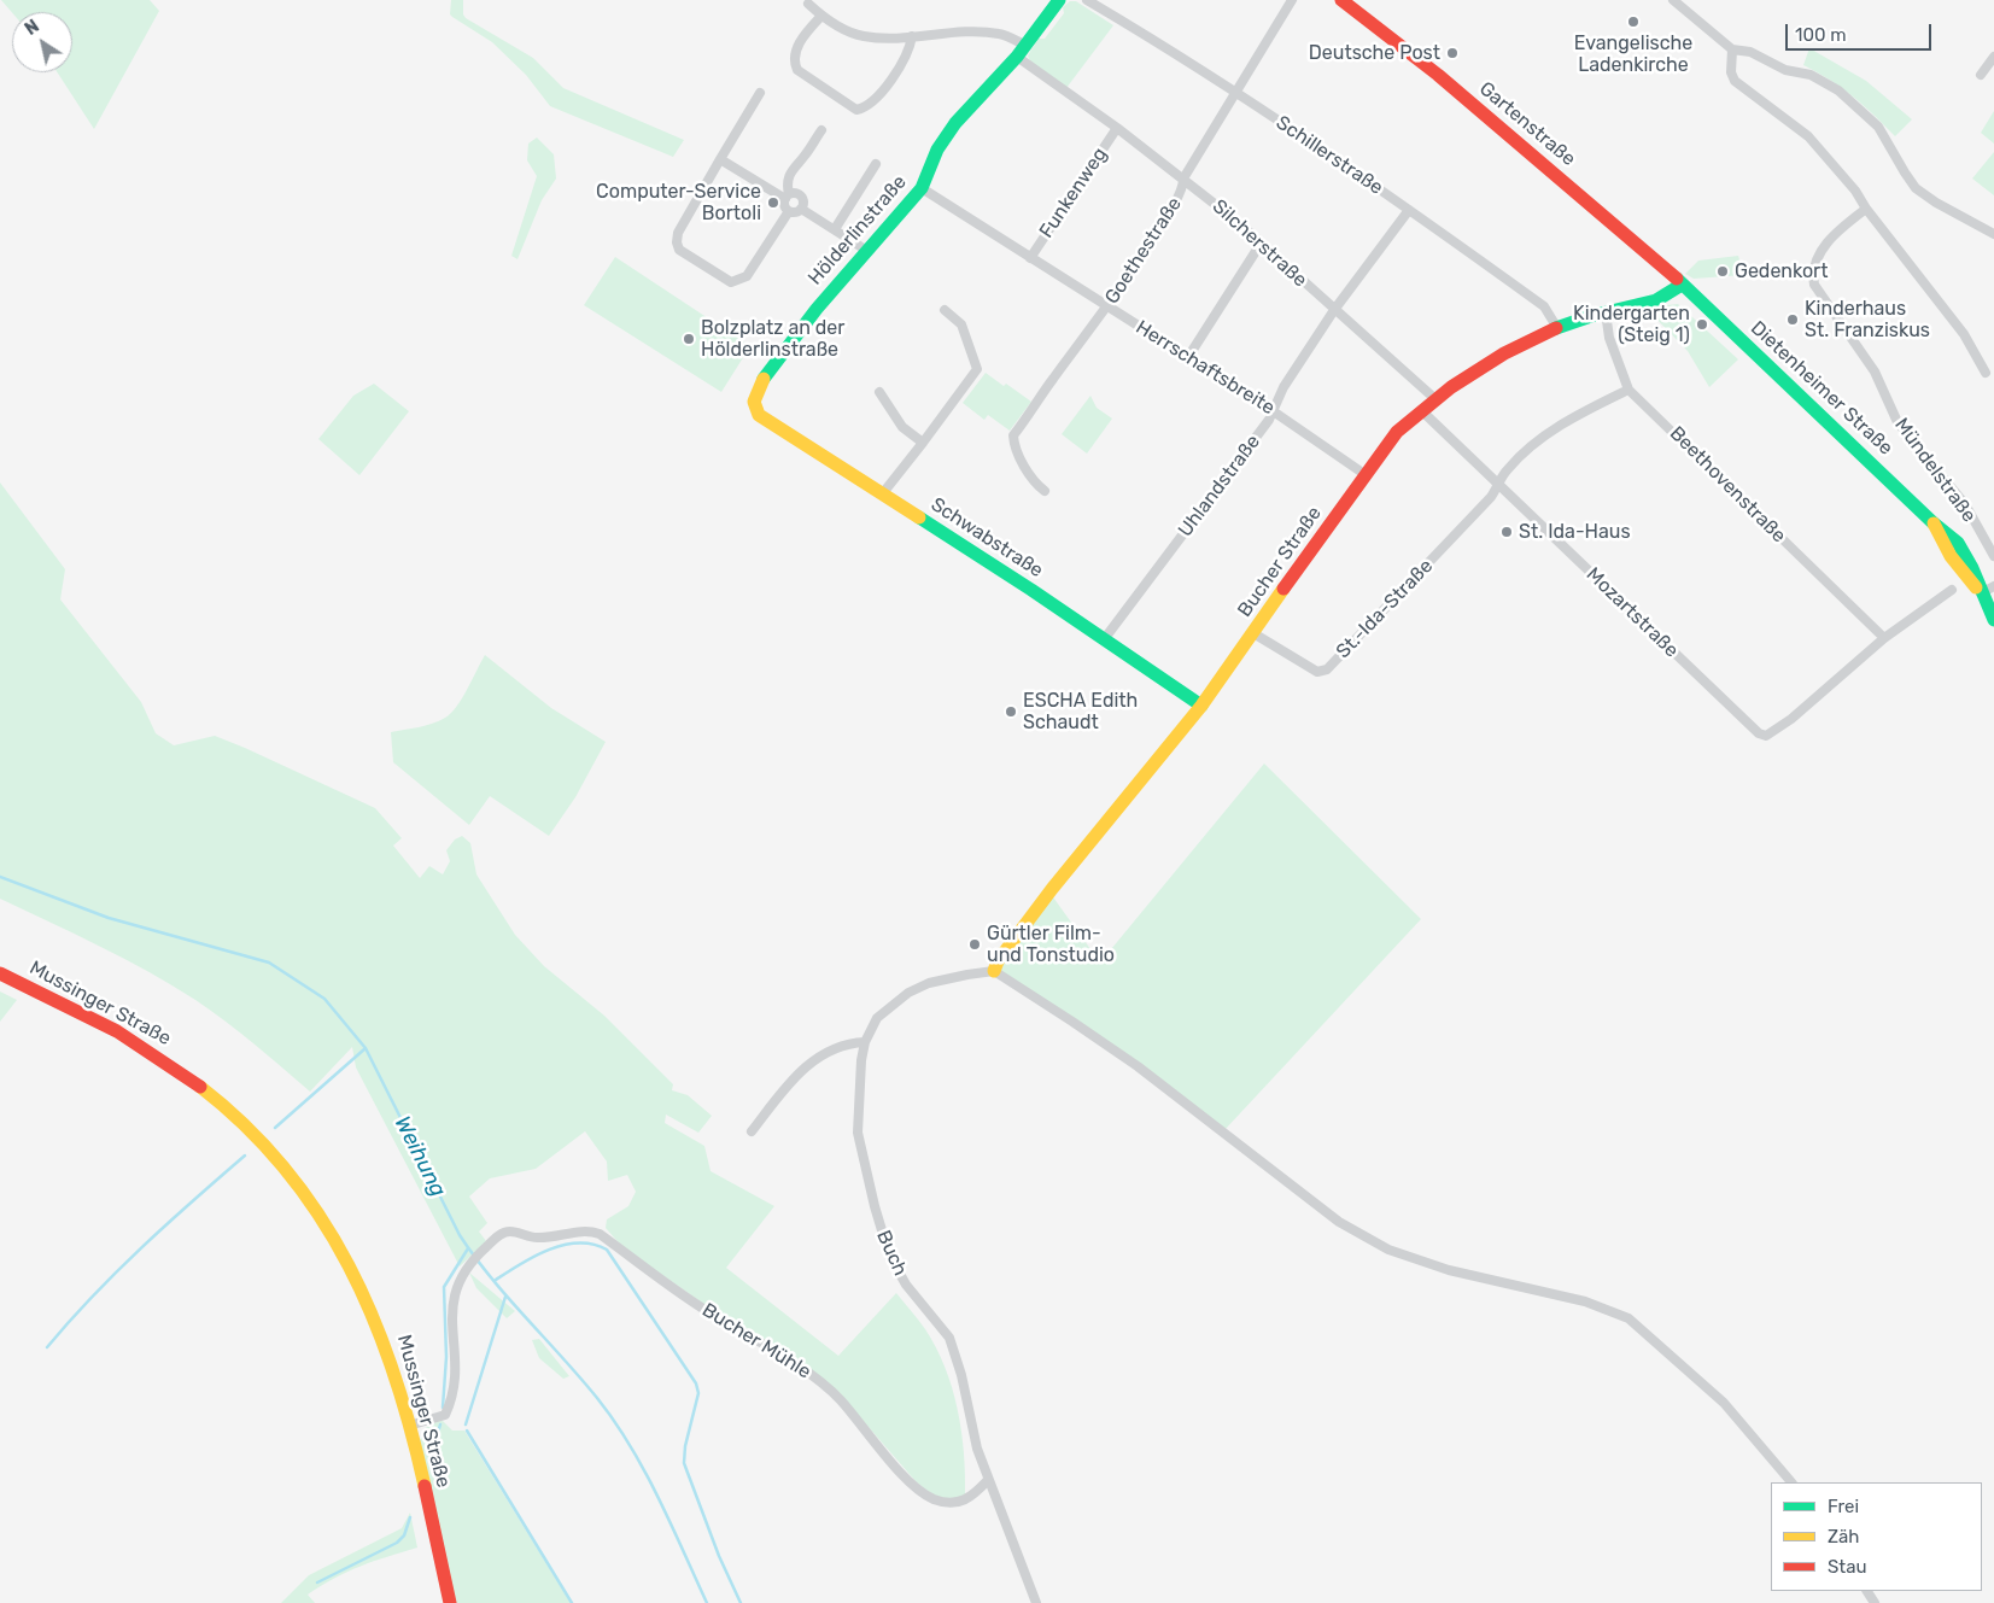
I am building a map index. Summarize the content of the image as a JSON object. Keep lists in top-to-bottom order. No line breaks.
{"streets":{"street":["Gartenstraße","Schillerstraße","Funkenweg","Hölderlinstraße","Silcherstraße","Goethestraße","Herrschaftsbreite","Dietenheimer Straße","Mündelstraße","Beethovenstraße","Uhlandstraße","Schwabstraße","Bucher Straße","St.-Ida-Straße","Mozartstraße","Mussinger Straße","Buch","Bucher Mühle"]},"crossings":[["Gartenstraße","Dietenheimer Straße"],["Gartenstraße","Bucher Straße"],["Schillerstraße","Goethestraße"],["Schillerstraße","Uhlandstraße"],["Schillerstraße","Bucher Straße"],["Funkenweg","Silcherstraße"],["Funkenweg","Herrschaftsbreite"],["Hölderlinstraße","Silcherstraße"],["Hölderlinstraße","Herrschaftsbreite"],["Hölderlinstraße","Schwabstraße"],["Silcherstraße","Goethestraße"],["Silcherstraße","Uhlandstraße"],["Silcherstraße","Bucher Straße"],["Goethestraße","Herrschaftsbreite"],["Herrschaftsbreite","Uhlandstraße"],["Herrschaftsbreite","Bucher Straße"],["Dietenheimer Straße","Bucher Straße"],["Beethovenstraße","Bucher Straße"],["Beethovenstraße","St.-Ida-Straße"],["Beethovenstraße","Mozartstraße"],["Uhlandstraße","Schwabstraße"],["Schwabstraße","Bucher Straße"],["Bucher Straße","St.-Ida-Straße"],["Bucher Straße","Mozartstraße"],["Bucher Straße","Buch"],["St.-Ida-Straße","Mozartstraße"],["Mussinger Straße","Bucher Mühle"],["Buch","Bucher Mühle"]],"water":["Weihung"],"places":["Evangelische Ladenkirche","Deutsche Post","Computer-Service Bortoli","Gedenkort","Kinderhaus St. Franziskus","Kindergarten (Steig 1)","Bolzplatz an der Hölderlinstraße","St. Ida-Haus","ESCHA Edith Schaudt","Gürtler Film- und Tonstudio"],"legend":["Frei","Zäh","Stau"],"scale_bar":"100 m","north":"top left"}
